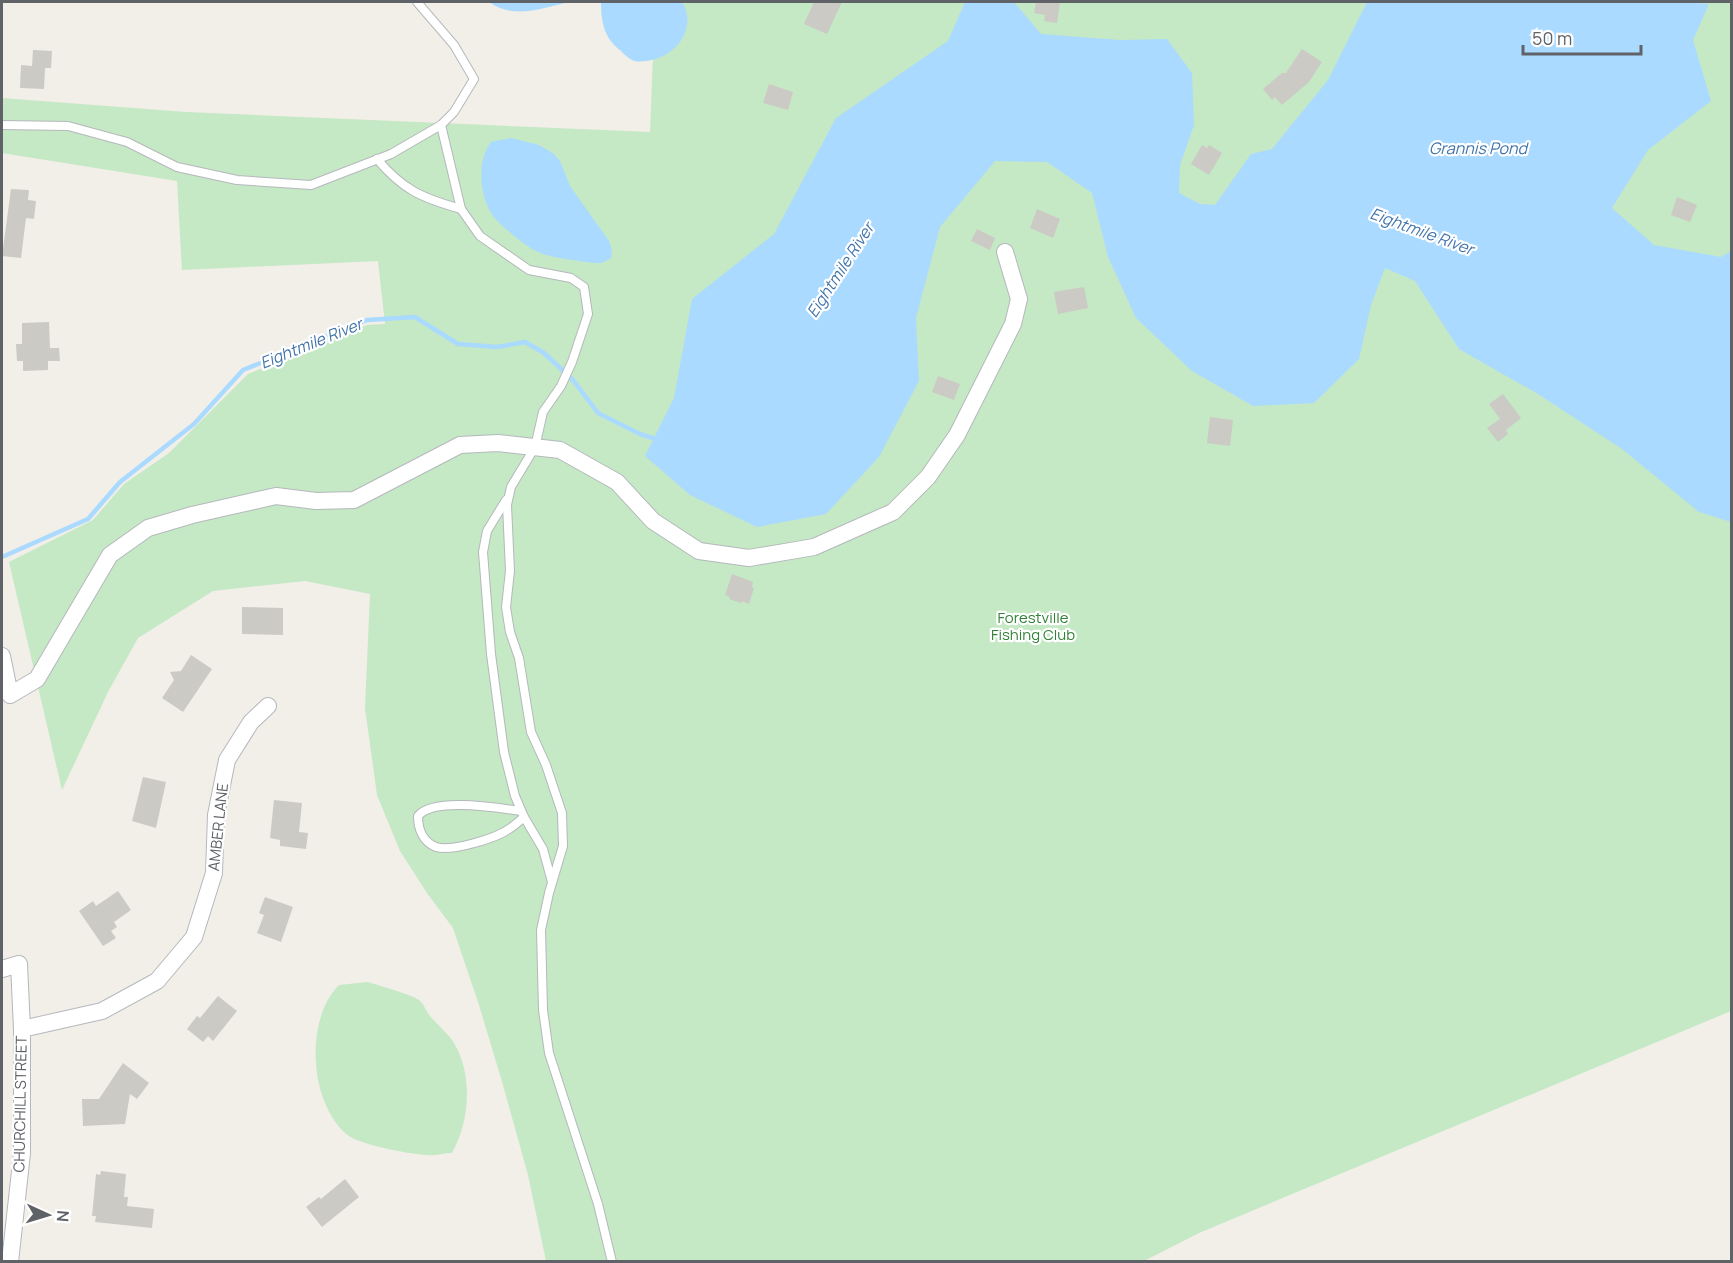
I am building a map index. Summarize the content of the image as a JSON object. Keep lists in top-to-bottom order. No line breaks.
{"streets":{"street":["AMBER LANE","CHURCHILL STREET"]},"crossings":[["AMBER LANE","CHURCHILL STREET"]],"water":["Grannis Pond","Eightmile River"],"parks":["Forestville Fishing Club"],"scale_bar":"50 m","north":"right"}
